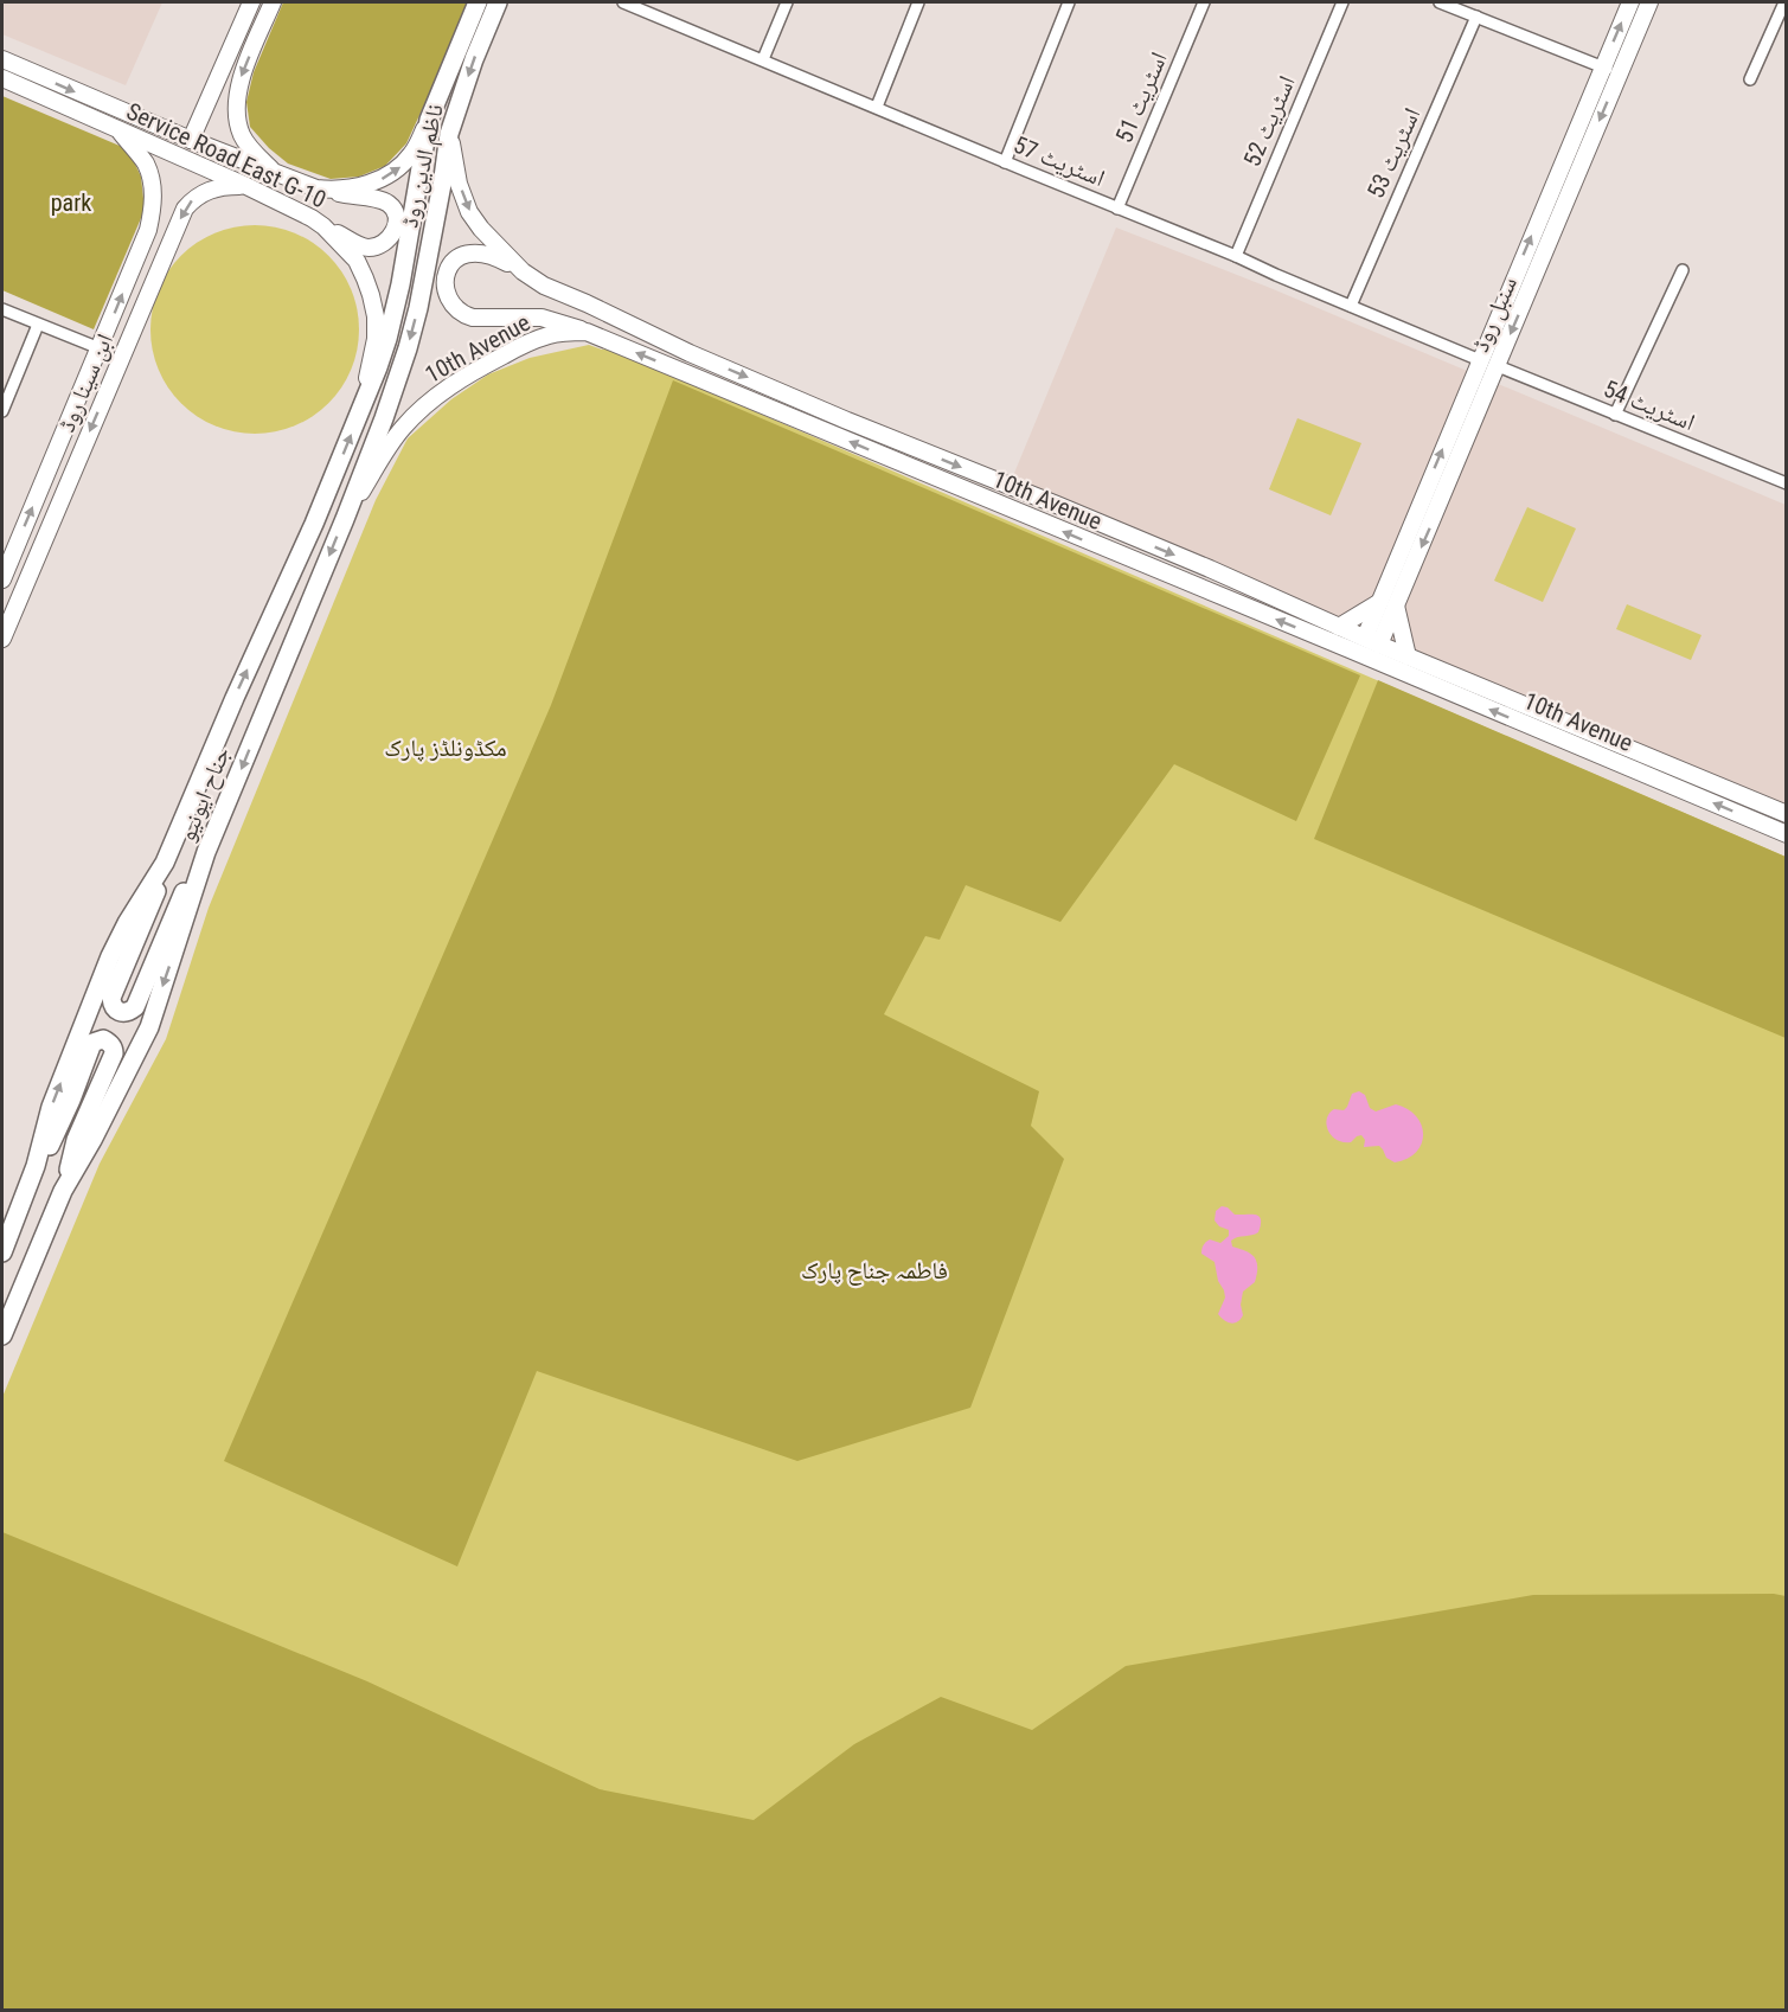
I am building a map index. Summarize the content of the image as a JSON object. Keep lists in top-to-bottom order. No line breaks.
{"streets":{"main road":["Service Road East G-10","ناظم الدین روڈ","سنبل روڈ","10th Avenue","ابن سینا روڈ","جناح ایونیو"],"street":["اسٹریٹ 51","اسٹریٹ 52","اسٹریٹ 53","اسٹریٹ 57","اسٹریٹ 54"]},"crossings":[["اسٹریٹ 51","اسٹریٹ 57"],["اسٹریٹ 52","اسٹریٹ 57"],["اسٹریٹ 53","اسٹریٹ 57"],["Service Road East G-10","ناظم الدین روڈ"],["Service Road East G-10","ابن سینا روڈ"],["Service Road East G-10","جناح ایونیو"],["اسٹریٹ 57","سنبل روڈ"],["ناظم الدین روڈ","10th Avenue"],["ناظم الدین روڈ","جناح ایونیو"],["سنبل روڈ","10th Avenue"],["سنبل روڈ","اسٹریٹ 54"],["10th Avenue","جناح ایونیو"]],"parks":["park","مکڈونلڈز پارک","فاطمہ جناح پارک"]}
